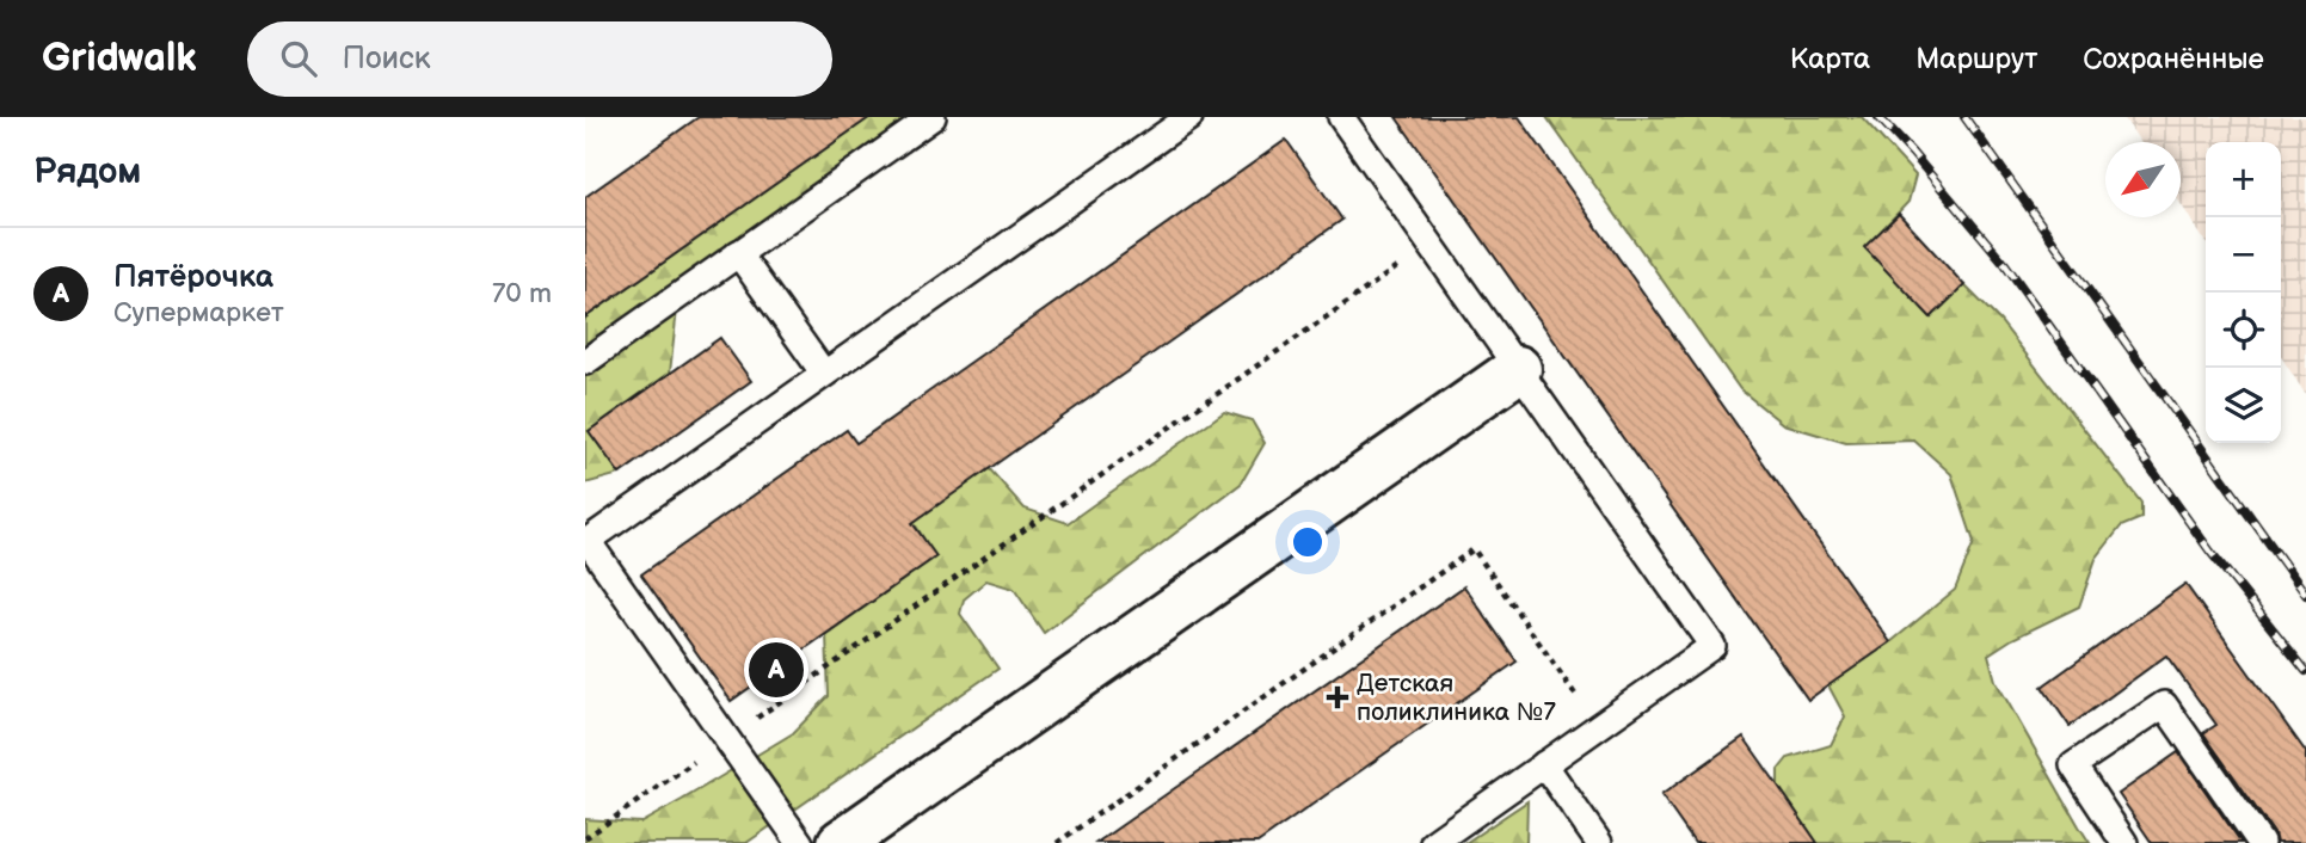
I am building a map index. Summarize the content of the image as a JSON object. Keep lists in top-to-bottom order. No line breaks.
{"places":{"health":["Детская поликлиника №7"]},"north":"bottom left","page":{"header":"Gridwalk","search":"Поиск","nav":["Карта","Маршрут","Сохранённые"],"heading":"Рядом","map_buttons":["+","−"],"list":[{"mark":"A","name":"Пятёрочка","note":"Супермаркет","value":"70 m"}],"pins":"A"}}
